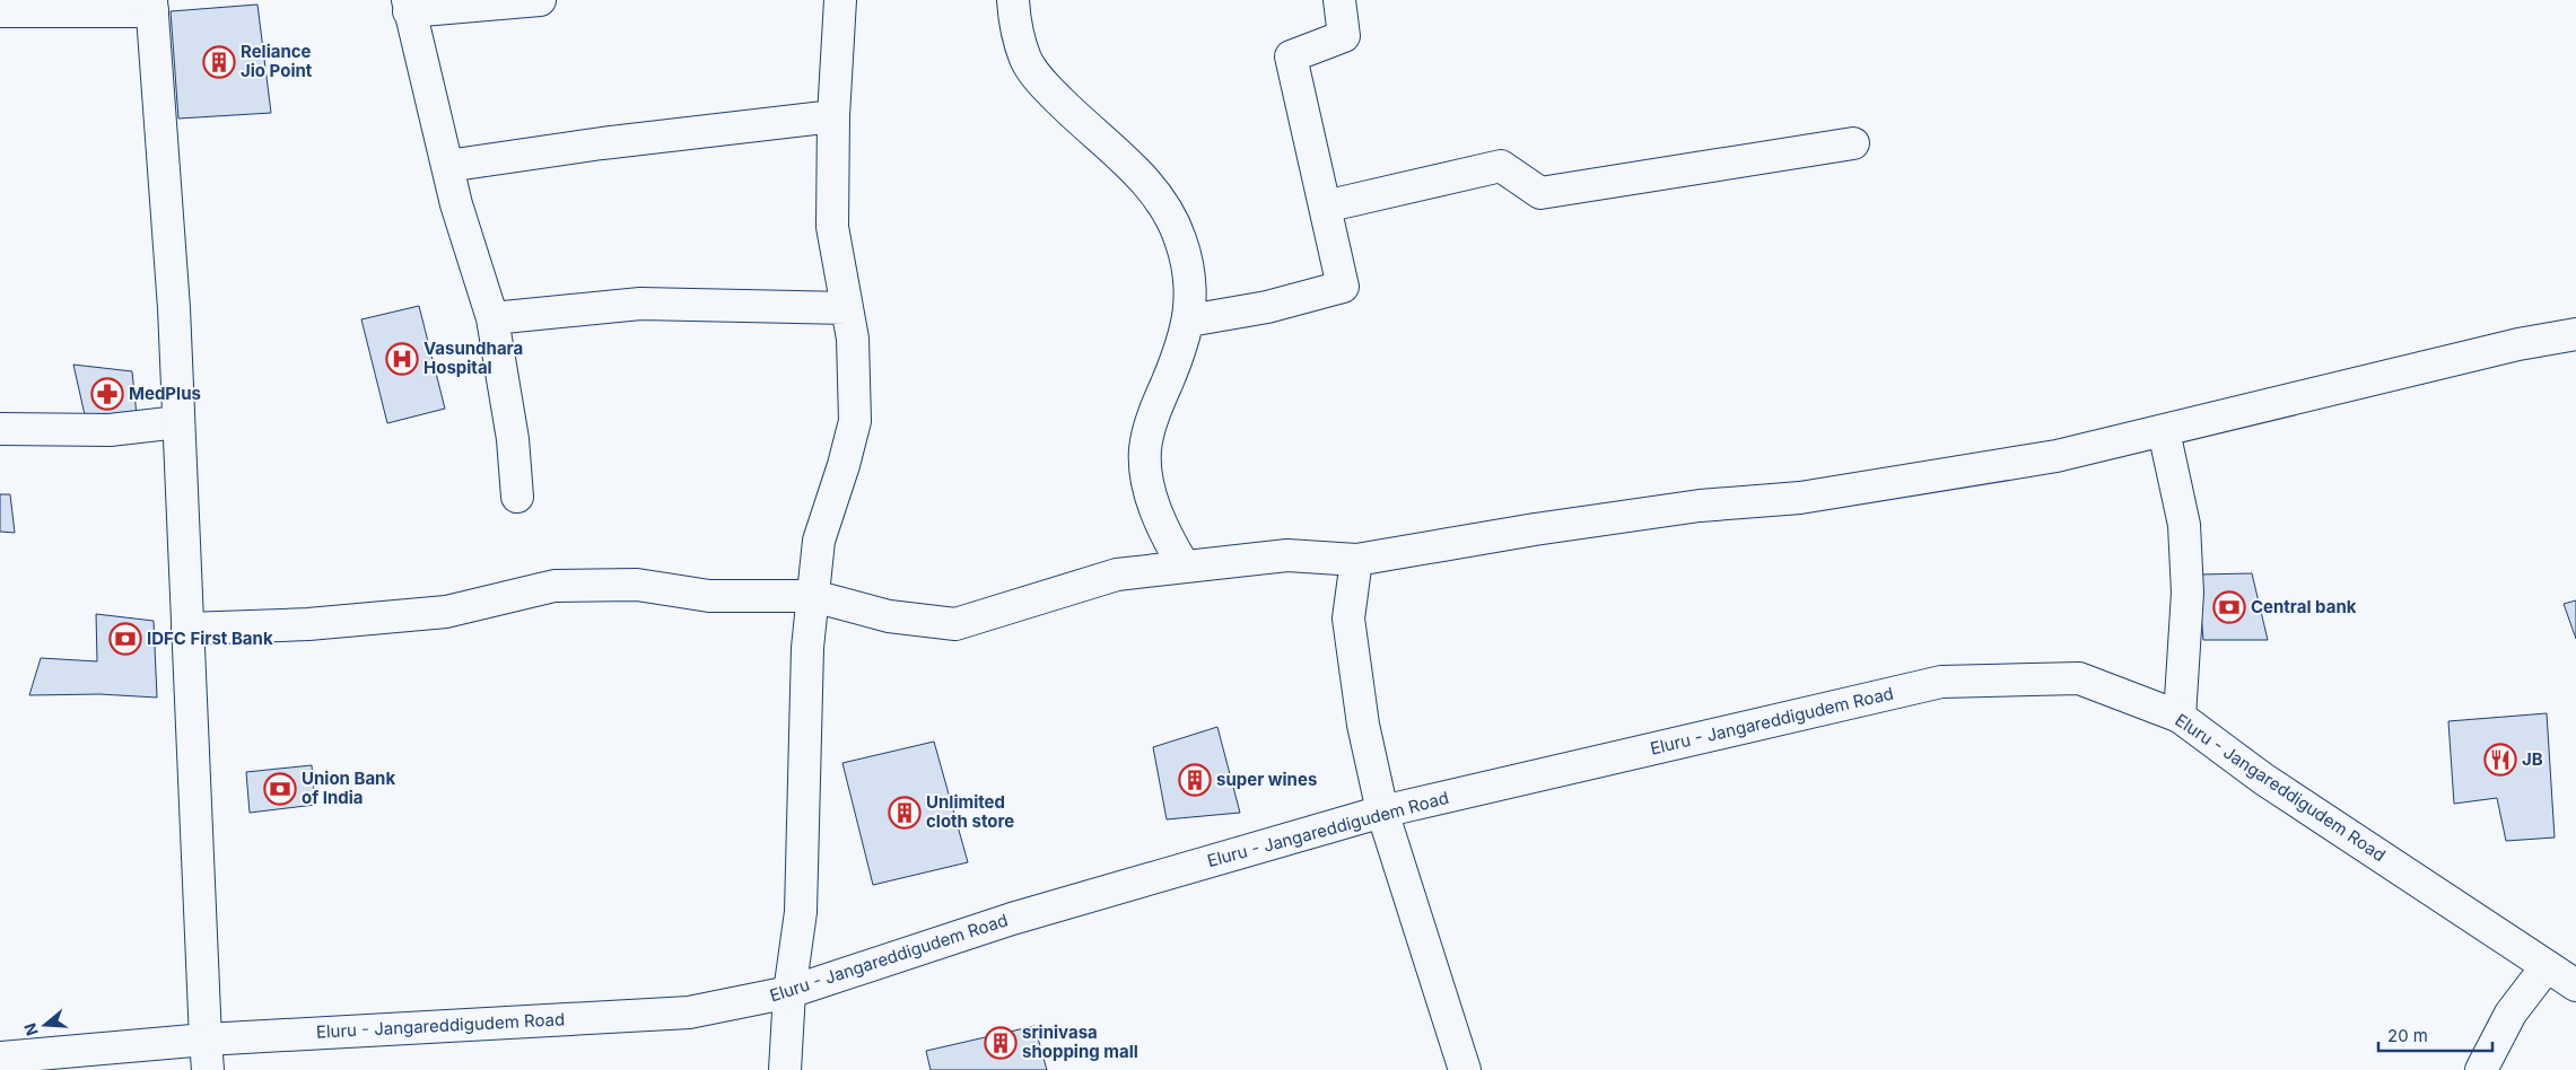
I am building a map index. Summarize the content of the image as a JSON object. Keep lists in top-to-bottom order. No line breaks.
{"streets":{"street":["Eluru - Jangareddigudem Road"]},"places":{"building":["Reliance Jio Point","super wines","Unlimited cloth store","srinivasa shopping mall"],"hospital":["Vasundhara Hospital"],"pharmacy":["MedPlus"],"bank":["Central bank","IDFC First Bank","Union Bank of India"],"restaurant":["JB"]},"scale_bar":"20 m","north":"left"}
